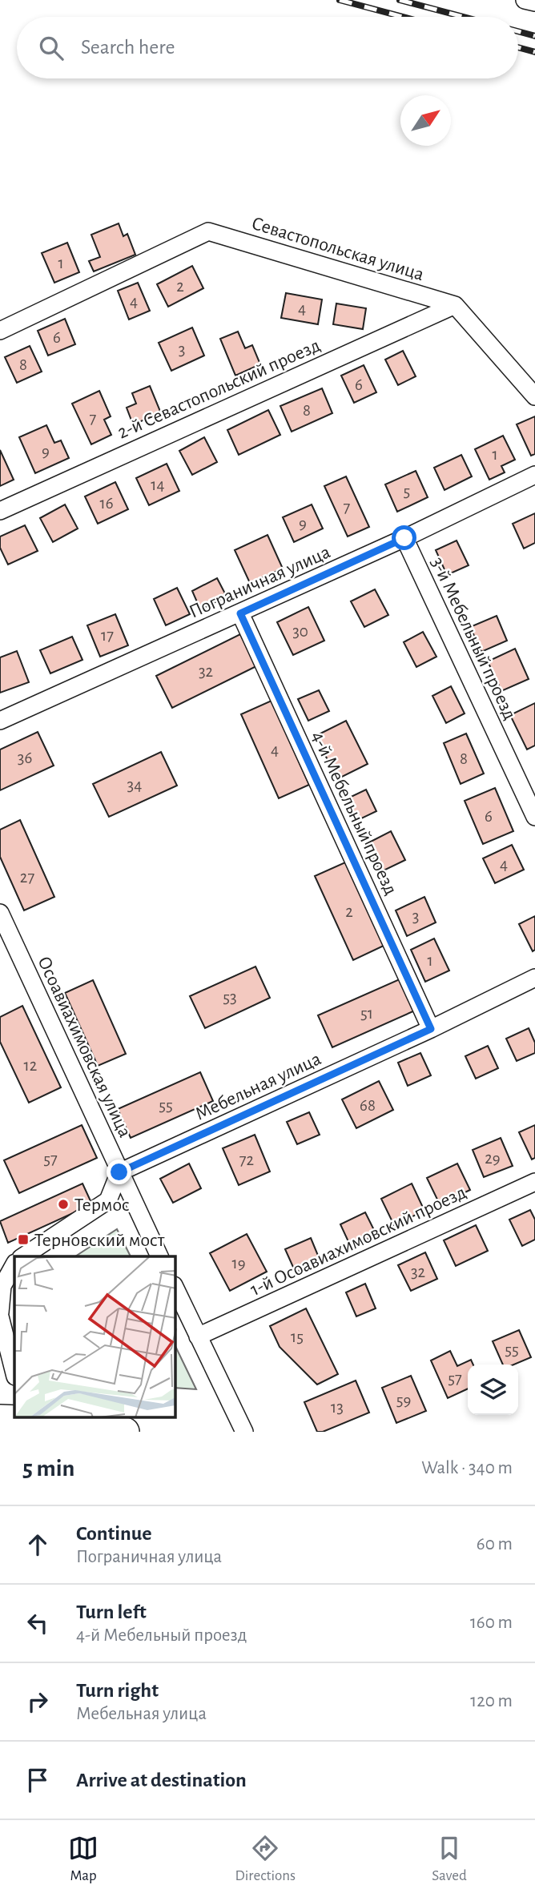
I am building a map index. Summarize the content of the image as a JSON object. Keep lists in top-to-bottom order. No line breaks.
{"streets":{"street":["Севастопольская улица","2-й Севастопольский проезд","Пограничная улица","3-й Мебельный проезд","4-й Мебельный проезд","Осоавиахимовская улица","Мебельная улица","1-й Осоавиахимовский проезд"]},"crossings":[["Севастопольская улица","2-й Севастопольский проезд"],["Пограничная улица","3-й Мебельный проезд"],["Пограничная улица","4-й Мебельный проезд"],["4-й Мебельный проезд","Мебельная улица"],["Осоавиахимовская улица","Мебельная улица"]],"places":{"other":["Термос"],"transit":["Терновский мост"]},"house_numbers":["1","2","4","4","6","3","8","6","8","7","9","1","14","5","16","7","9","30","17","32","4","36","8","34","6","4","27","2","3","1","53","51","12","55","68","29","57","72","19","32","15","55","57","59","13"],"north":"top right","page":{"search":"Search here","heading":["5 min","Walk · 340 m"],"list":[["Continue","Пограничная улица","60 m"],["Turn left","4-й Мебельный проезд","160 m"],["Turn right","Мебельная улица","120 m"],"Arrive at destination"],"nav":["Map","Directions","Saved"]}}
